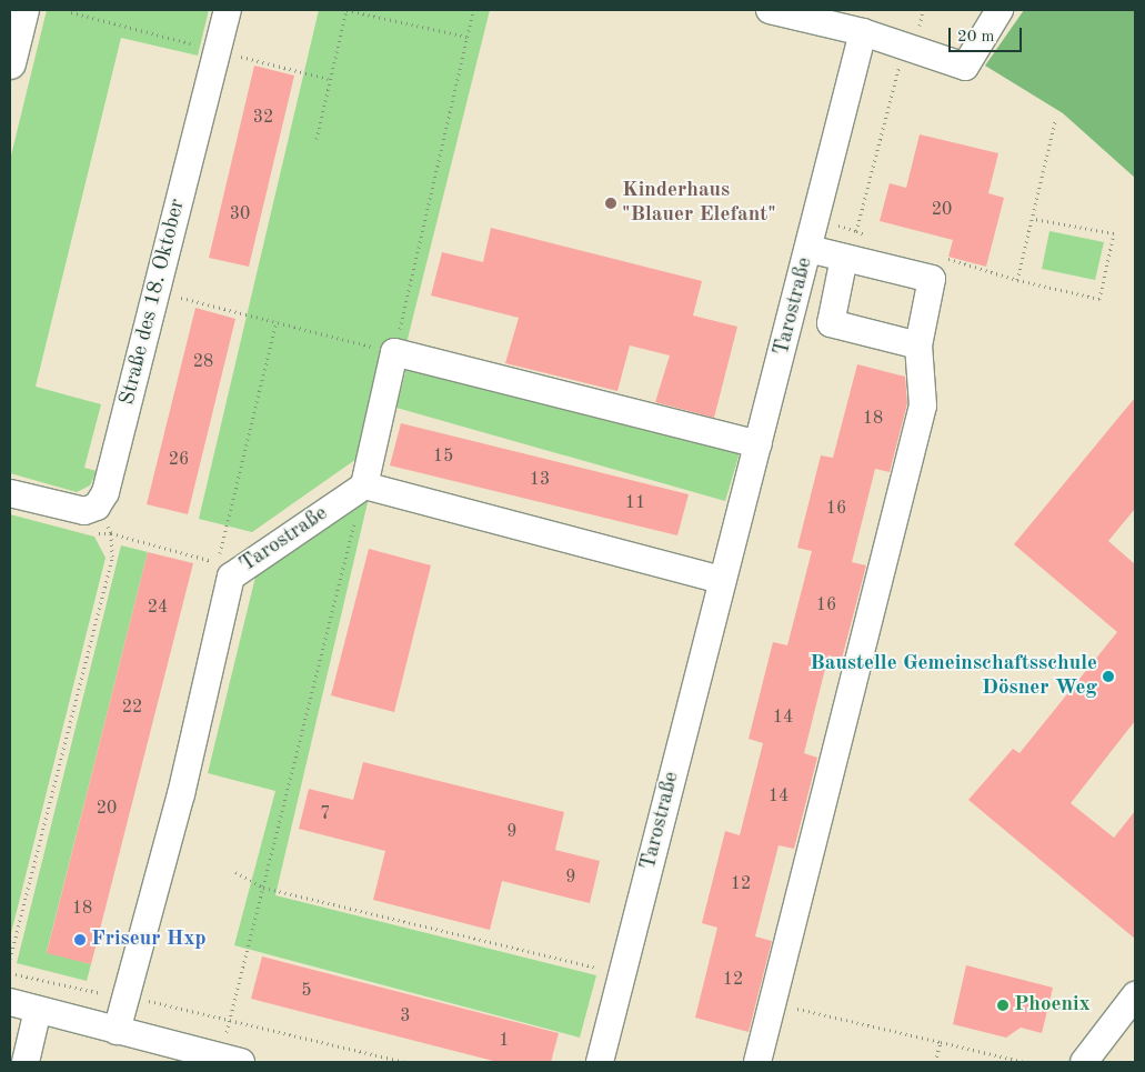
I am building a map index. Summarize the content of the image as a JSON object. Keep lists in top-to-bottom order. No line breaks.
{"streets":{"street":["Straße des 18. Oktober","Tarostraße"]},"places":["Kinderhaus \"Blauer Elefant\"","Baustelle Gemeinschaftsschule Dösner Weg","Friseur Hxp","Phoenix"],"house_numbers":["32","20","30","28","18","15","26","13","11","16","16","24","22","14","14","20","7","9","9","12","18","12","5","3","1"],"scale_bar":"20 m"}
